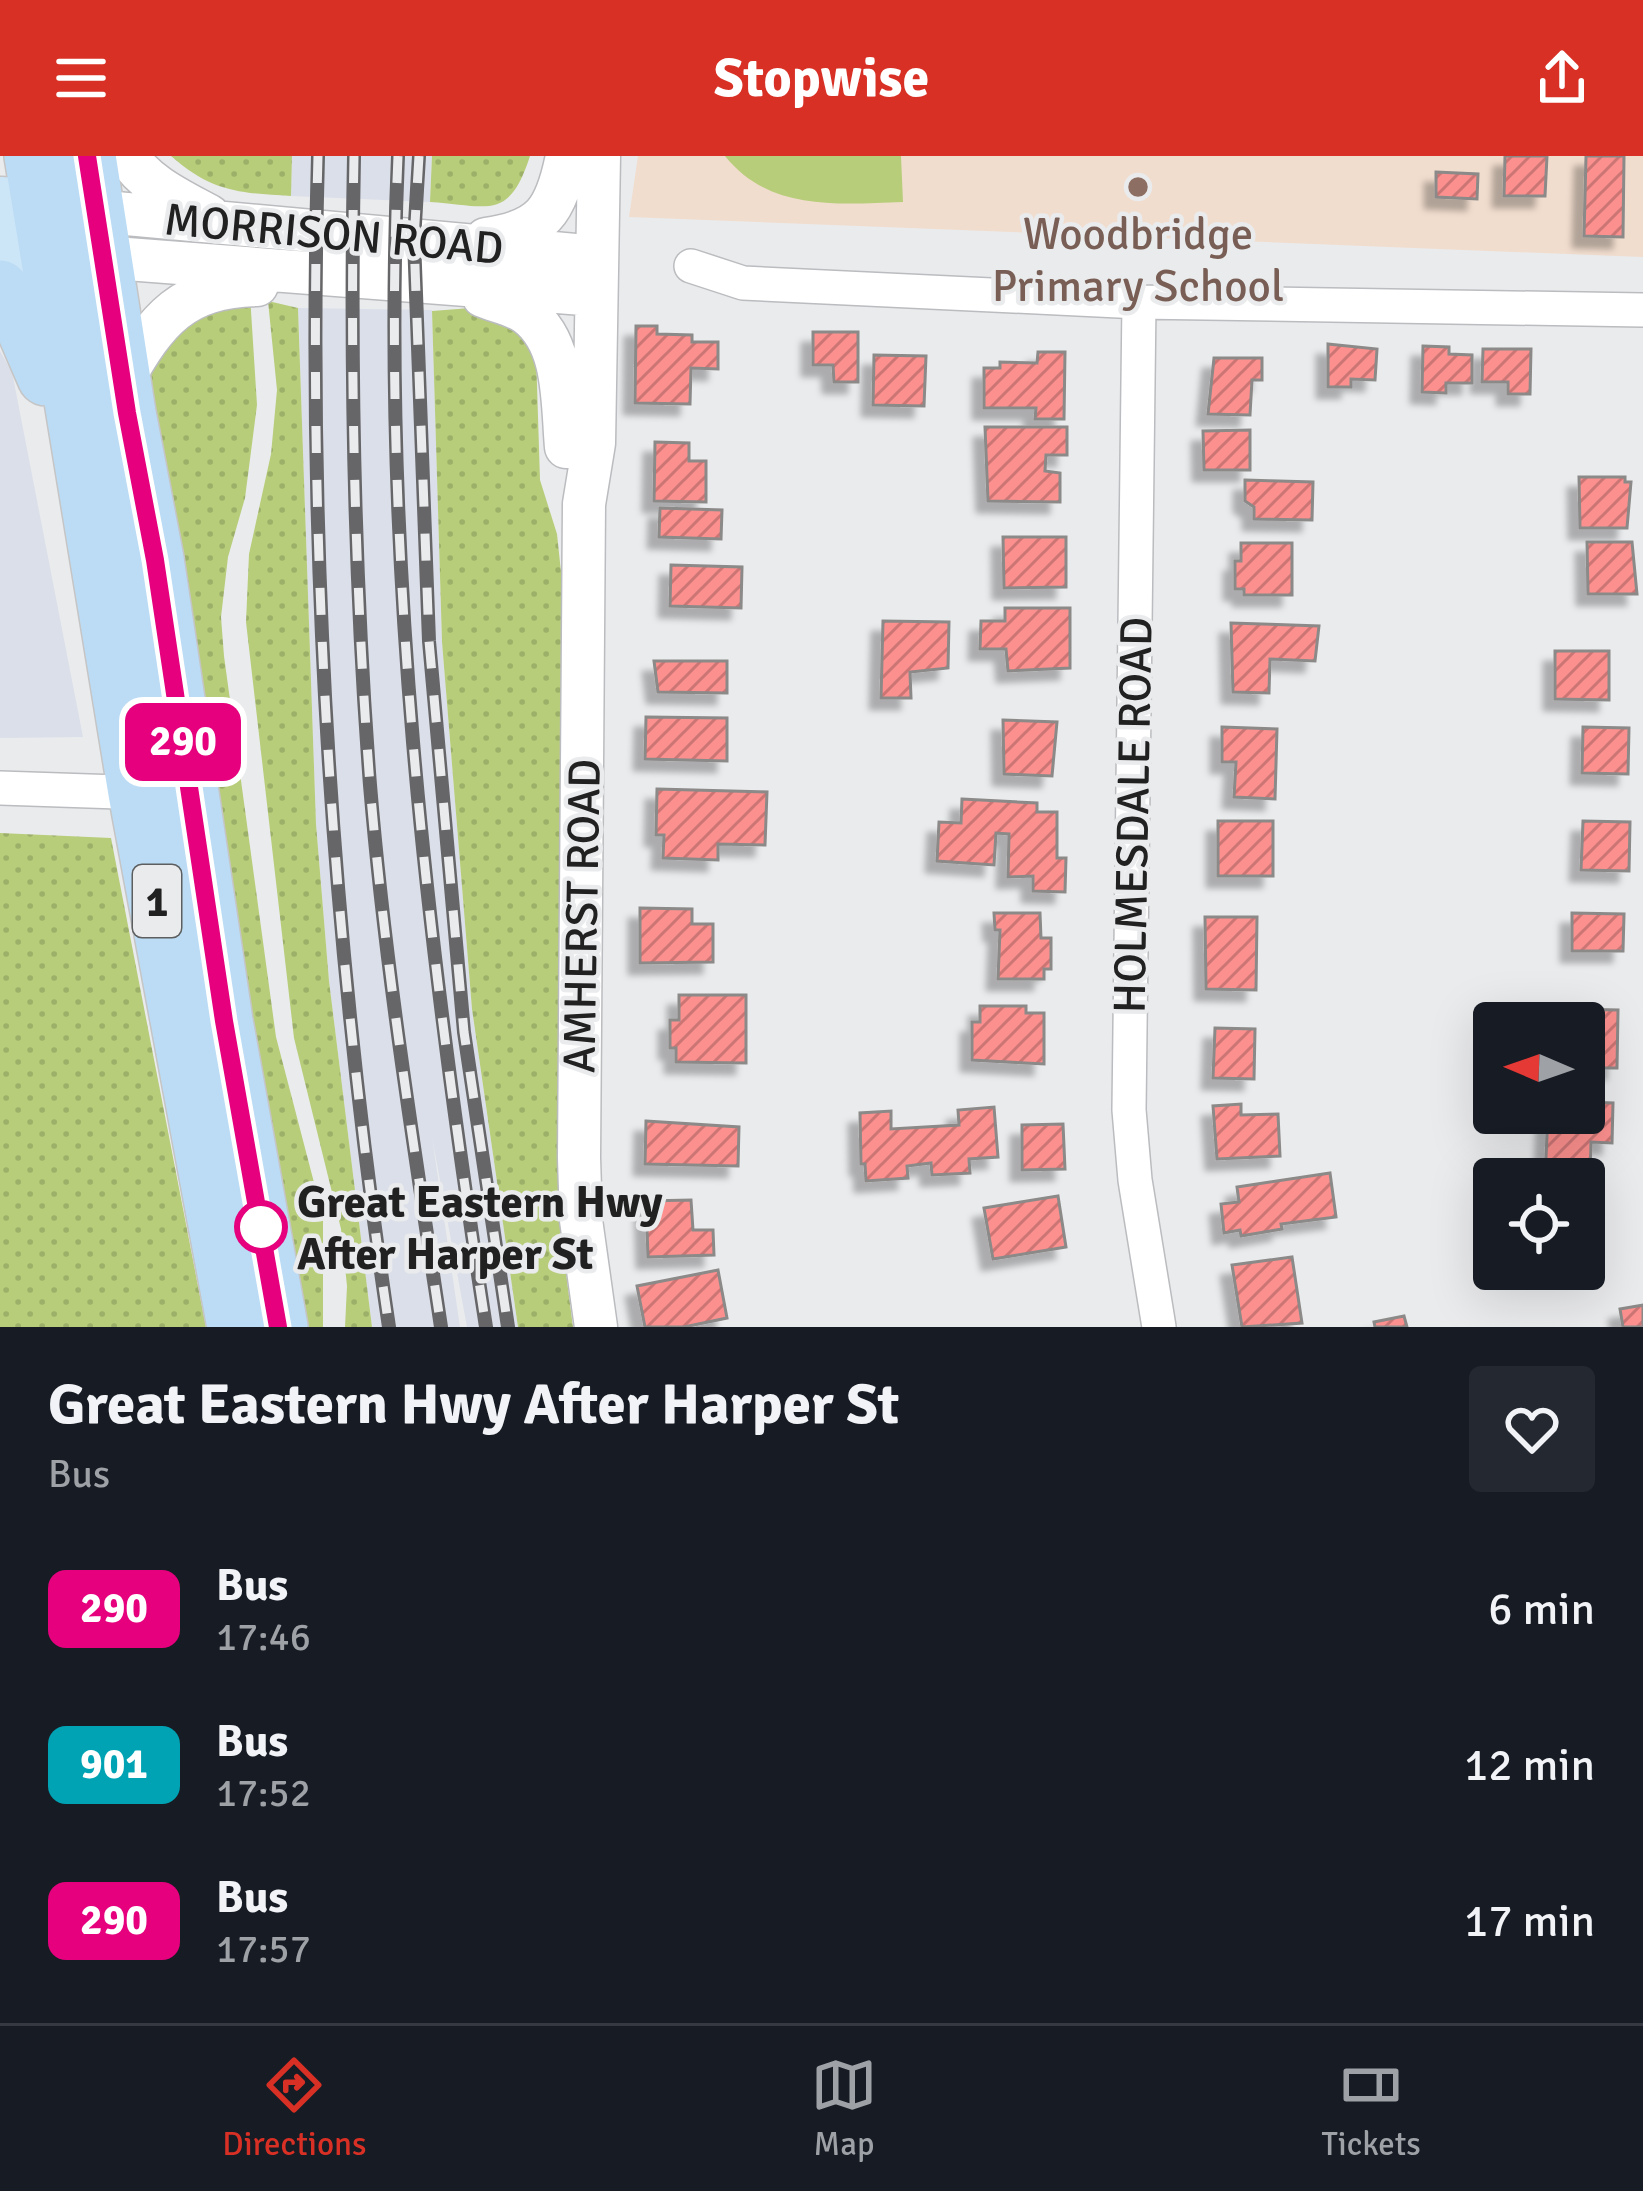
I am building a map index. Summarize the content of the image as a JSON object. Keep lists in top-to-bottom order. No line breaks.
{"streets":{"highway":["1"],"street":["MORRISON ROAD","HOLMESDALE ROAD","AMHERST ROAD"]},"crossings":[["MORRISON ROAD","1"],["MORRISON ROAD","AMHERST ROAD"]],"places":["Woodbridge Primary School","Great Eastern Hwy After Harper St"],"lines":["bus line 290"],"north":"left","page":{"header":"Stopwise","on_map":"290","heading":["Great Eastern Hwy After Harper St","Bus"],"list":[{"mark":"290","name":"Bus","note":"17:46","value":"6 min"},{"mark":"901","name":"Bus","note":"17:52","value":"12 min"},{"mark":"290","name":"Bus","note":"17:57","value":"17 min"}],"tabs":["Directions","Map","Tickets"]}}
